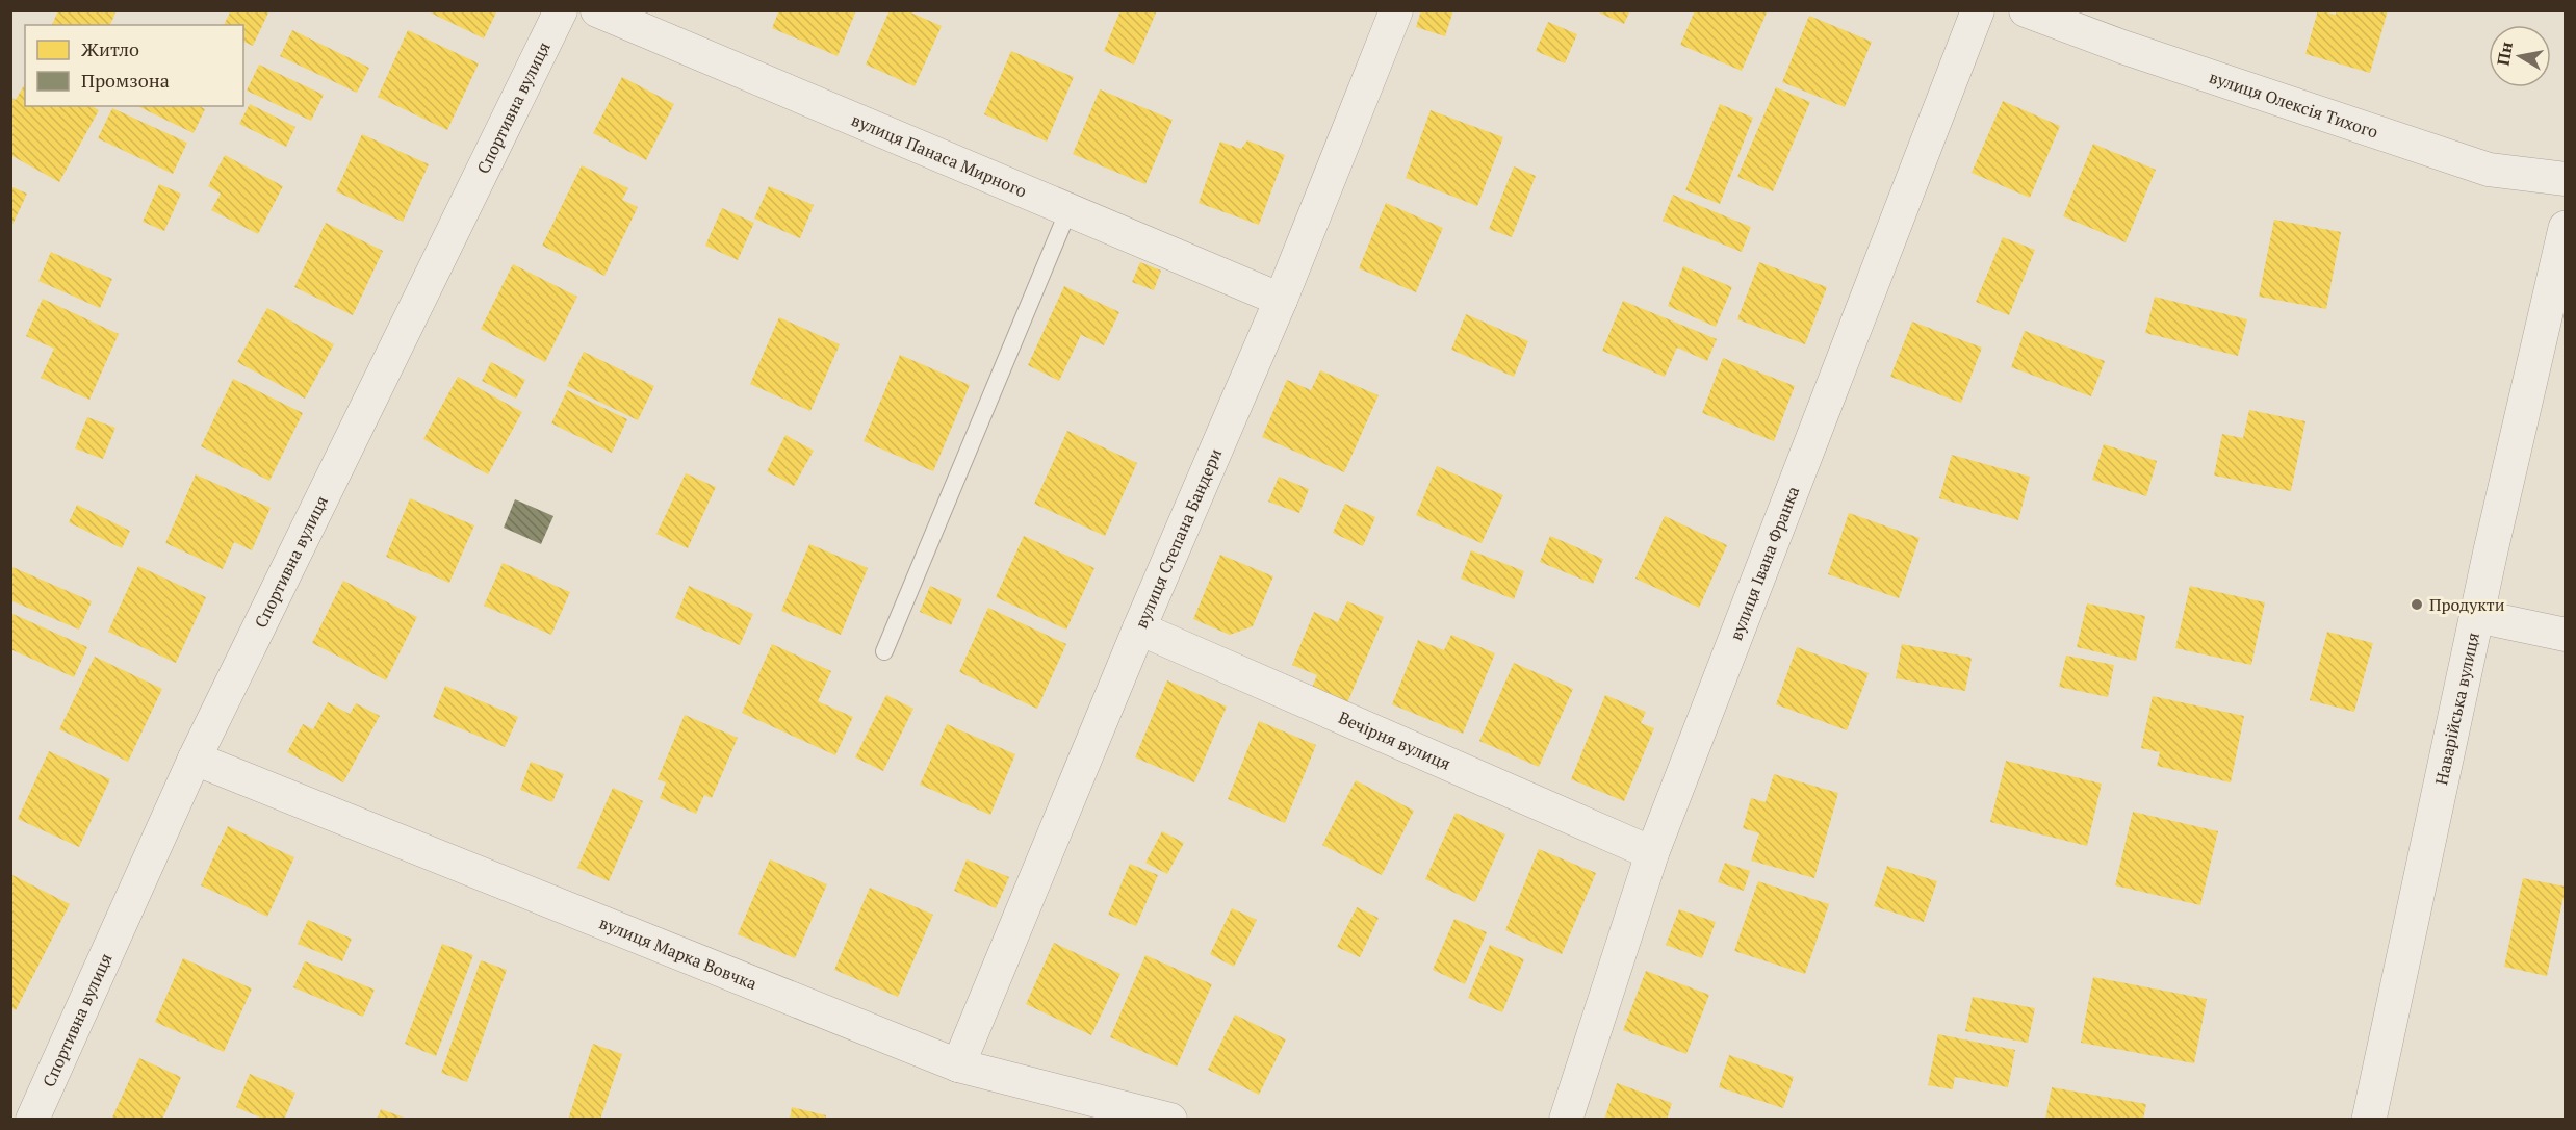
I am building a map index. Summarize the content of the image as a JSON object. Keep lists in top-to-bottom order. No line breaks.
{"streets":{"street":["вулиця Олексія Тихого","Спортивна вулиця","вулиця Панаса Мирного","вулиця Степана Бандери","вулиця Івана Франка","Наварійська вулиця","Вечірня вулиця","вулиця Марка Вовчка"]},"crossings":[["Спортивна вулиця","вулиця Марка Вовчка"],["вулиця Панаса Мирного","вулиця Степана Бандери"],["вулиця Степана Бандери","Вечірня вулиця"],["вулиця Степана Бандери","вулиця Марка Вовчка"],["вулиця Івана Франка","Вечірня вулиця"]],"places":["Продукти"],"legend":["Житло","Промзона"],"north":"left"}
